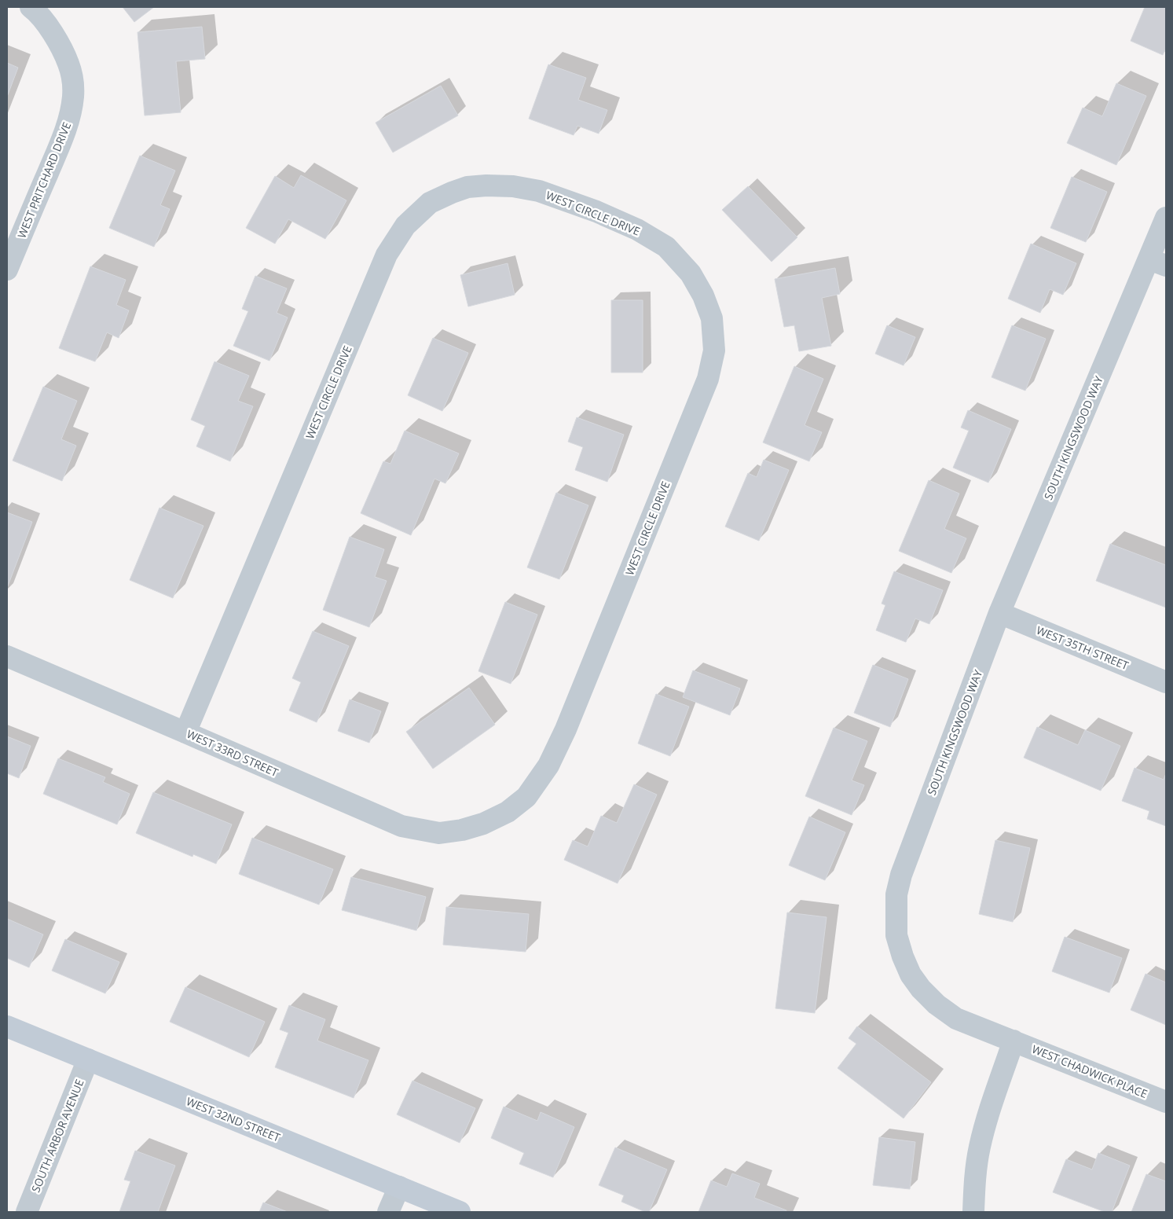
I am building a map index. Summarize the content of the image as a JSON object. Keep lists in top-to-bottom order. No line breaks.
{"streets":{"street":["WEST PRITCHARD DRIVE","WEST CIRCLE DRIVE","SOUTH KINGSWOOD WAY","WEST 35TH STREET","WEST 33RD STREET","WEST CHADWICK PLACE","WEST 32ND STREET","SOUTH ARBOR AVENUE"]},"crossings":[["WEST CIRCLE DRIVE","WEST 33RD STREET"],["SOUTH KINGSWOOD WAY","WEST 35TH STREET"],["SOUTH KINGSWOOD WAY","WEST CHADWICK PLACE"],["WEST 32ND STREET","SOUTH ARBOR AVENUE"]]}
